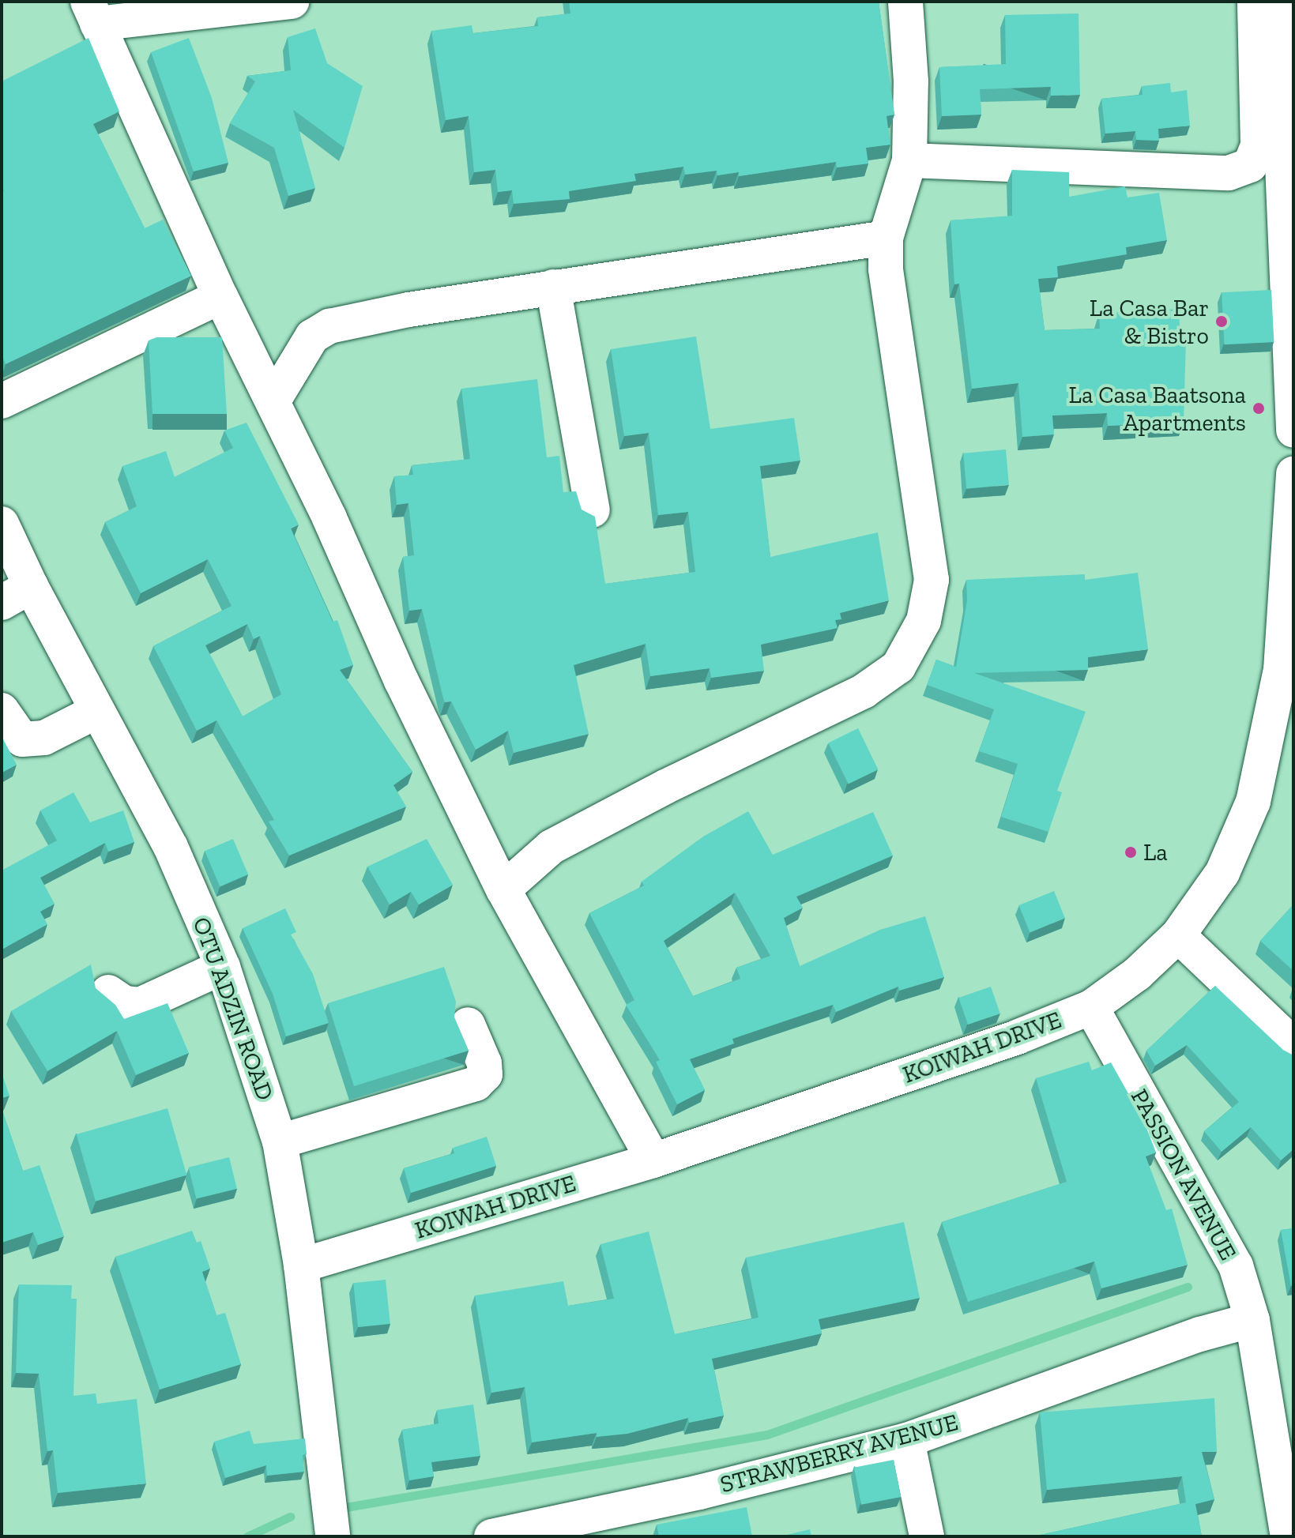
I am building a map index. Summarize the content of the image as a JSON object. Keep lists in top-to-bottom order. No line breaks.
{"streets":{"street":["OTU ADZIN ROAD","KOIWAH DRIVE","PASSION AVENUE","STRAWBERRY AVENUE"]},"crossings":[["OTU ADZIN ROAD","KOIWAH DRIVE"],["KOIWAH DRIVE","PASSION AVENUE"],["PASSION AVENUE","STRAWBERRY AVENUE"]],"places":["La Casa Bar & Bistro","La Casa Baatsona Apartments","La"]}
